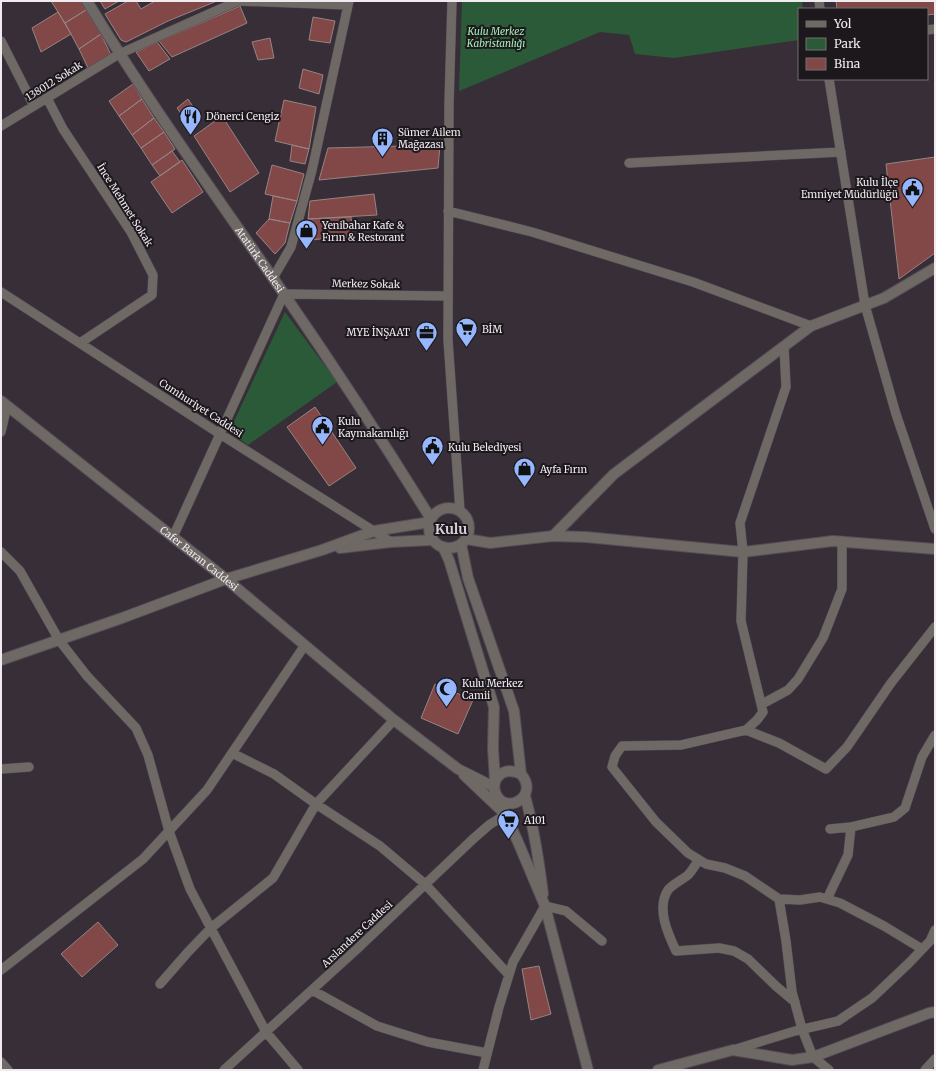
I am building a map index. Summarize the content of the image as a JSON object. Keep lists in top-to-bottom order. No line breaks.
{"streets":{"street":["138012 Sokak","İnce Mehmet Sokak","Atatürk Caddesi","Merkez Sokak","Cumhuriyet Caddesi","Cafer Baran Caddesi","Arslandere Caddesi"]},"crossings":[["138012 Sokak","İnce Mehmet Sokak"],["138012 Sokak","Atatürk Caddesi"],["İnce Mehmet Sokak","Cumhuriyet Caddesi"],["Atatürk Caddesi","Merkez Sokak"]],"districts":["Kulu"],"parks":["Kulu Merkez Kabristanlığı"],"places":{"restaurant":["Dönerci Cengiz"],"building":["Sümer Ailem Mağazası"],"public building":["Kulu İlçe Emniyet Müdürlüğü","Kulu Kaymakamlığı","Kulu Belediyesi"],"shop":["Yenibahar Kafe & Fırın & Restorant","Ayfa Fırın"],"supermarket":["BİM","A101"],"office":["MYE İNŞAAT"],"mosque":["Kulu Merkez Camii"]},"legend":["Yol","Park","Bina"]}
